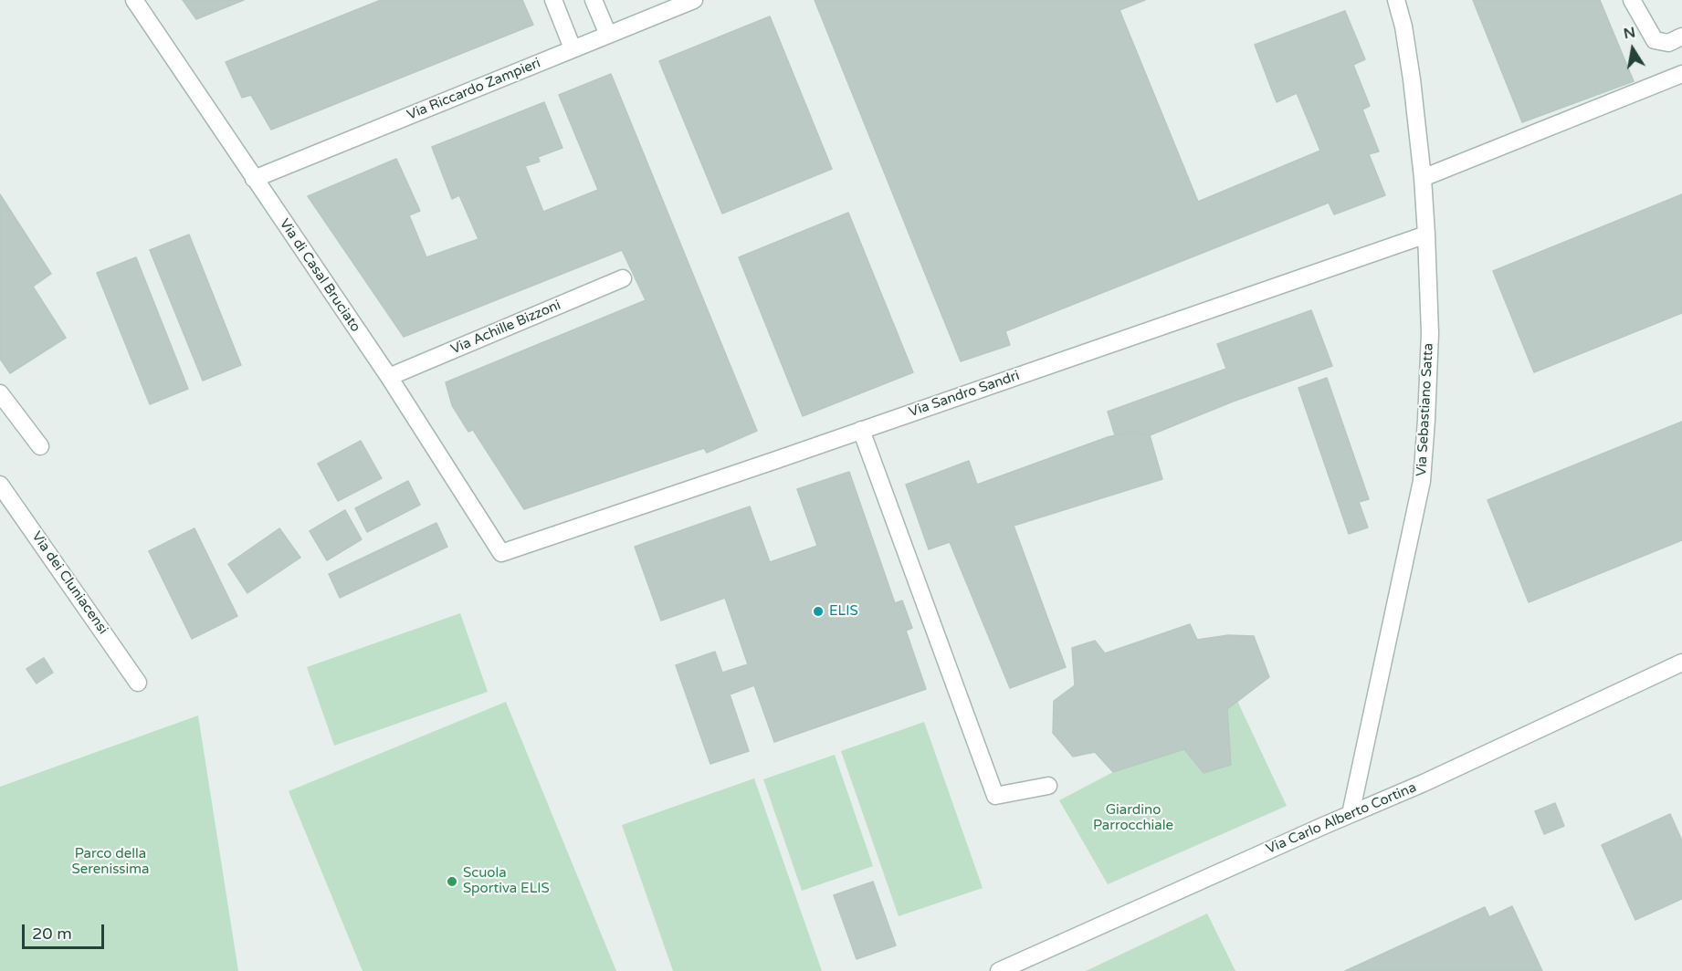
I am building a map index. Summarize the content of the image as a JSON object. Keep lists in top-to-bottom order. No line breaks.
{"streets":{"street":["Via Riccardo Zampieri","Via di Casal Bruciato","Via Achille Bizzoni","Via Sandro Sandri","Via Sebastiano Satta","Via dei Cluniacensi","Via Carlo Alberto Cortina"]},"crossings":[["Via Riccardo Zampieri","Via di Casal Bruciato"],["Via di Casal Bruciato","Via Achille Bizzoni"],["Via di Casal Bruciato","Via Sandro Sandri"],["Via Sandro Sandri","Via Sebastiano Satta"],["Via Sebastiano Satta","Via Carlo Alberto Cortina"]],"parks":["Giardino Parrocchiale","Parco della Serenissima"],"places":["ELIS","Scuola Sportiva ELIS"],"scale_bar":"20 m","north":"top"}
